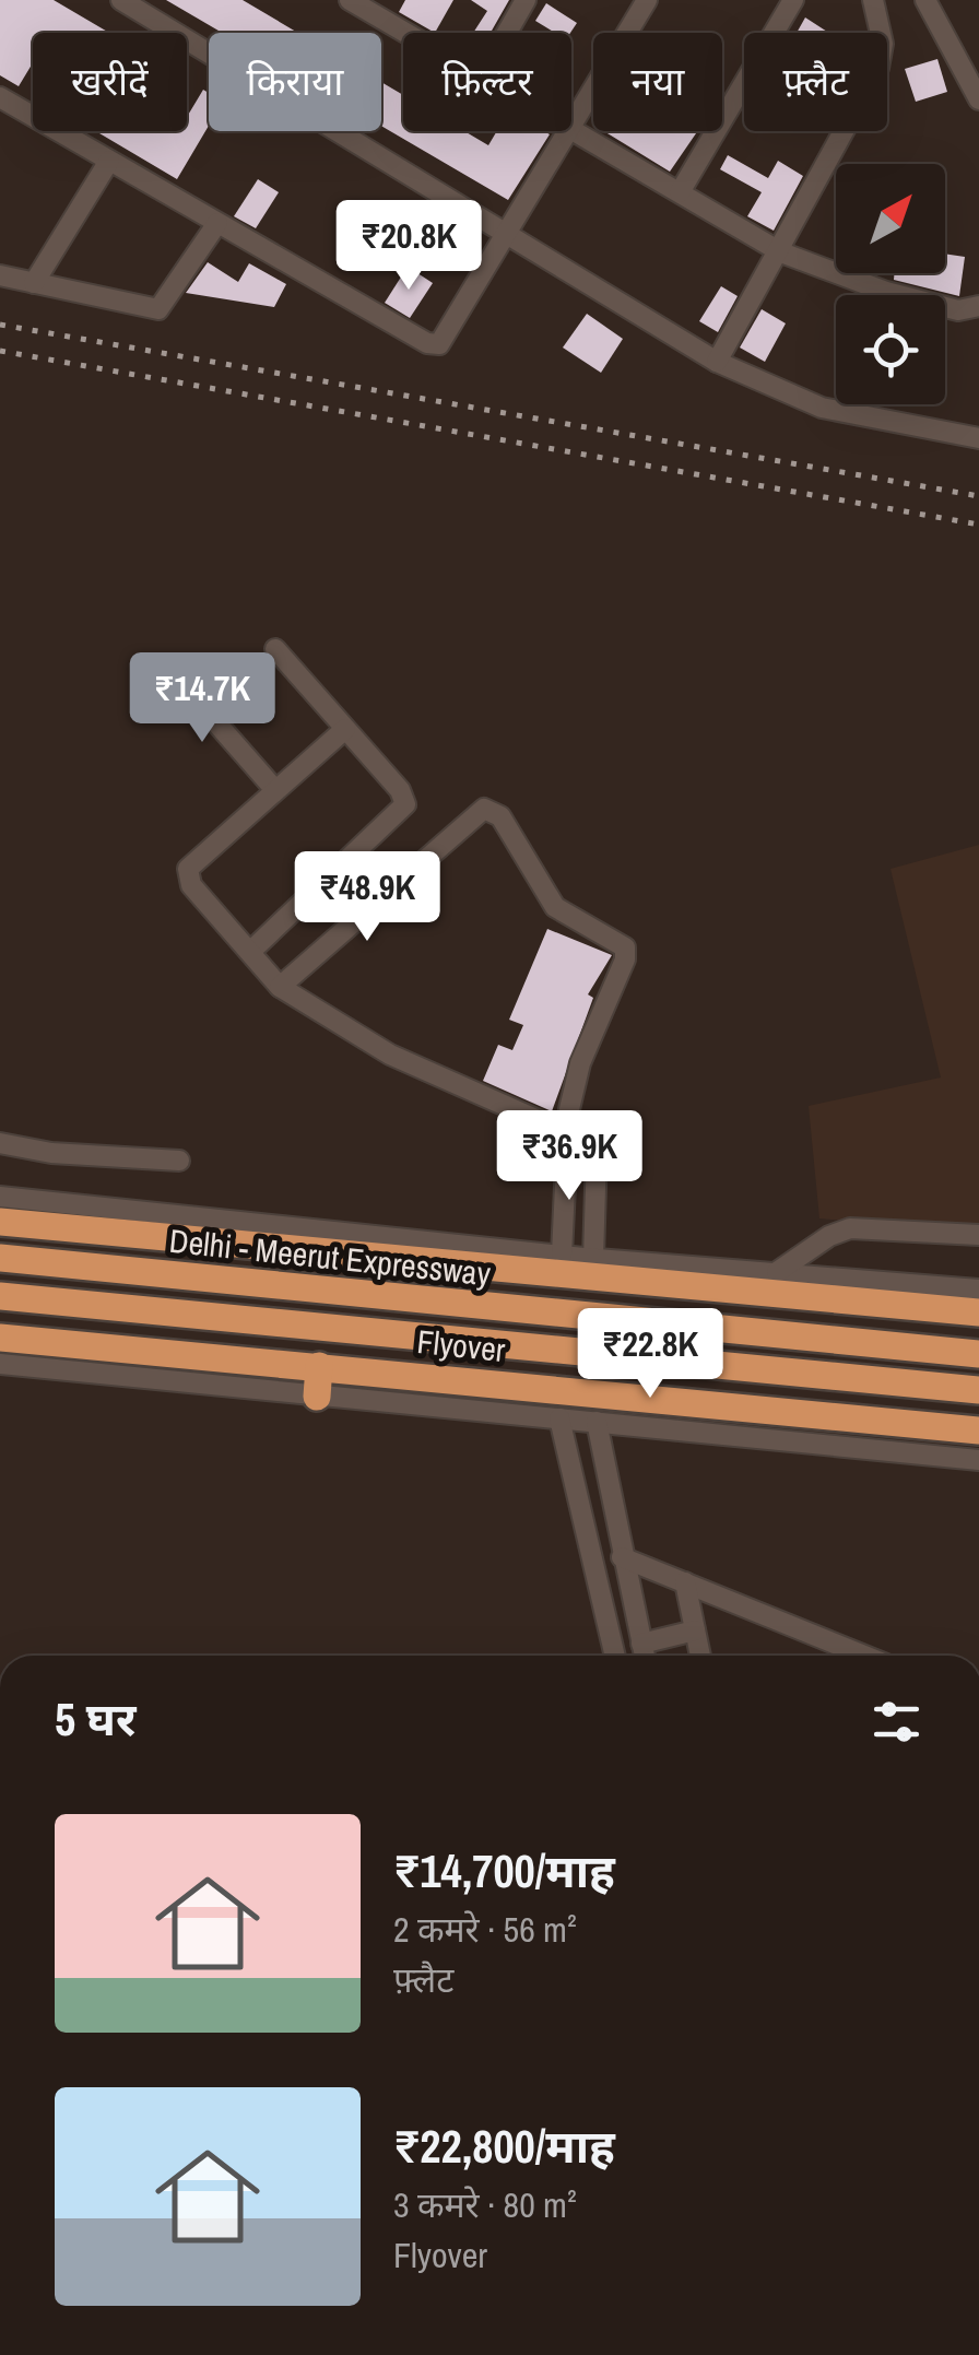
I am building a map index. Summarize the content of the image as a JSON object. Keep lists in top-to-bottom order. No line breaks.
{"streets":{"highway":["Delhi - Meerut Expressway","Flyover"]},"north":"top right","page":{"chip":["खरीदें","किराया","फ़िल्टर","नया","फ़्लैट"],"price":["₹20.8K","₹14.7K","₹48.9K","₹36.9K","₹22.8K"],"heading":"5 घर","list":[{"name":"₹14,700/माह","note":"2 कमरे · 56 m² · फ़्लैट"},{"name":"₹22,800/माह","note":"3 कमरे · 80 m² · Flyover"}]}}
